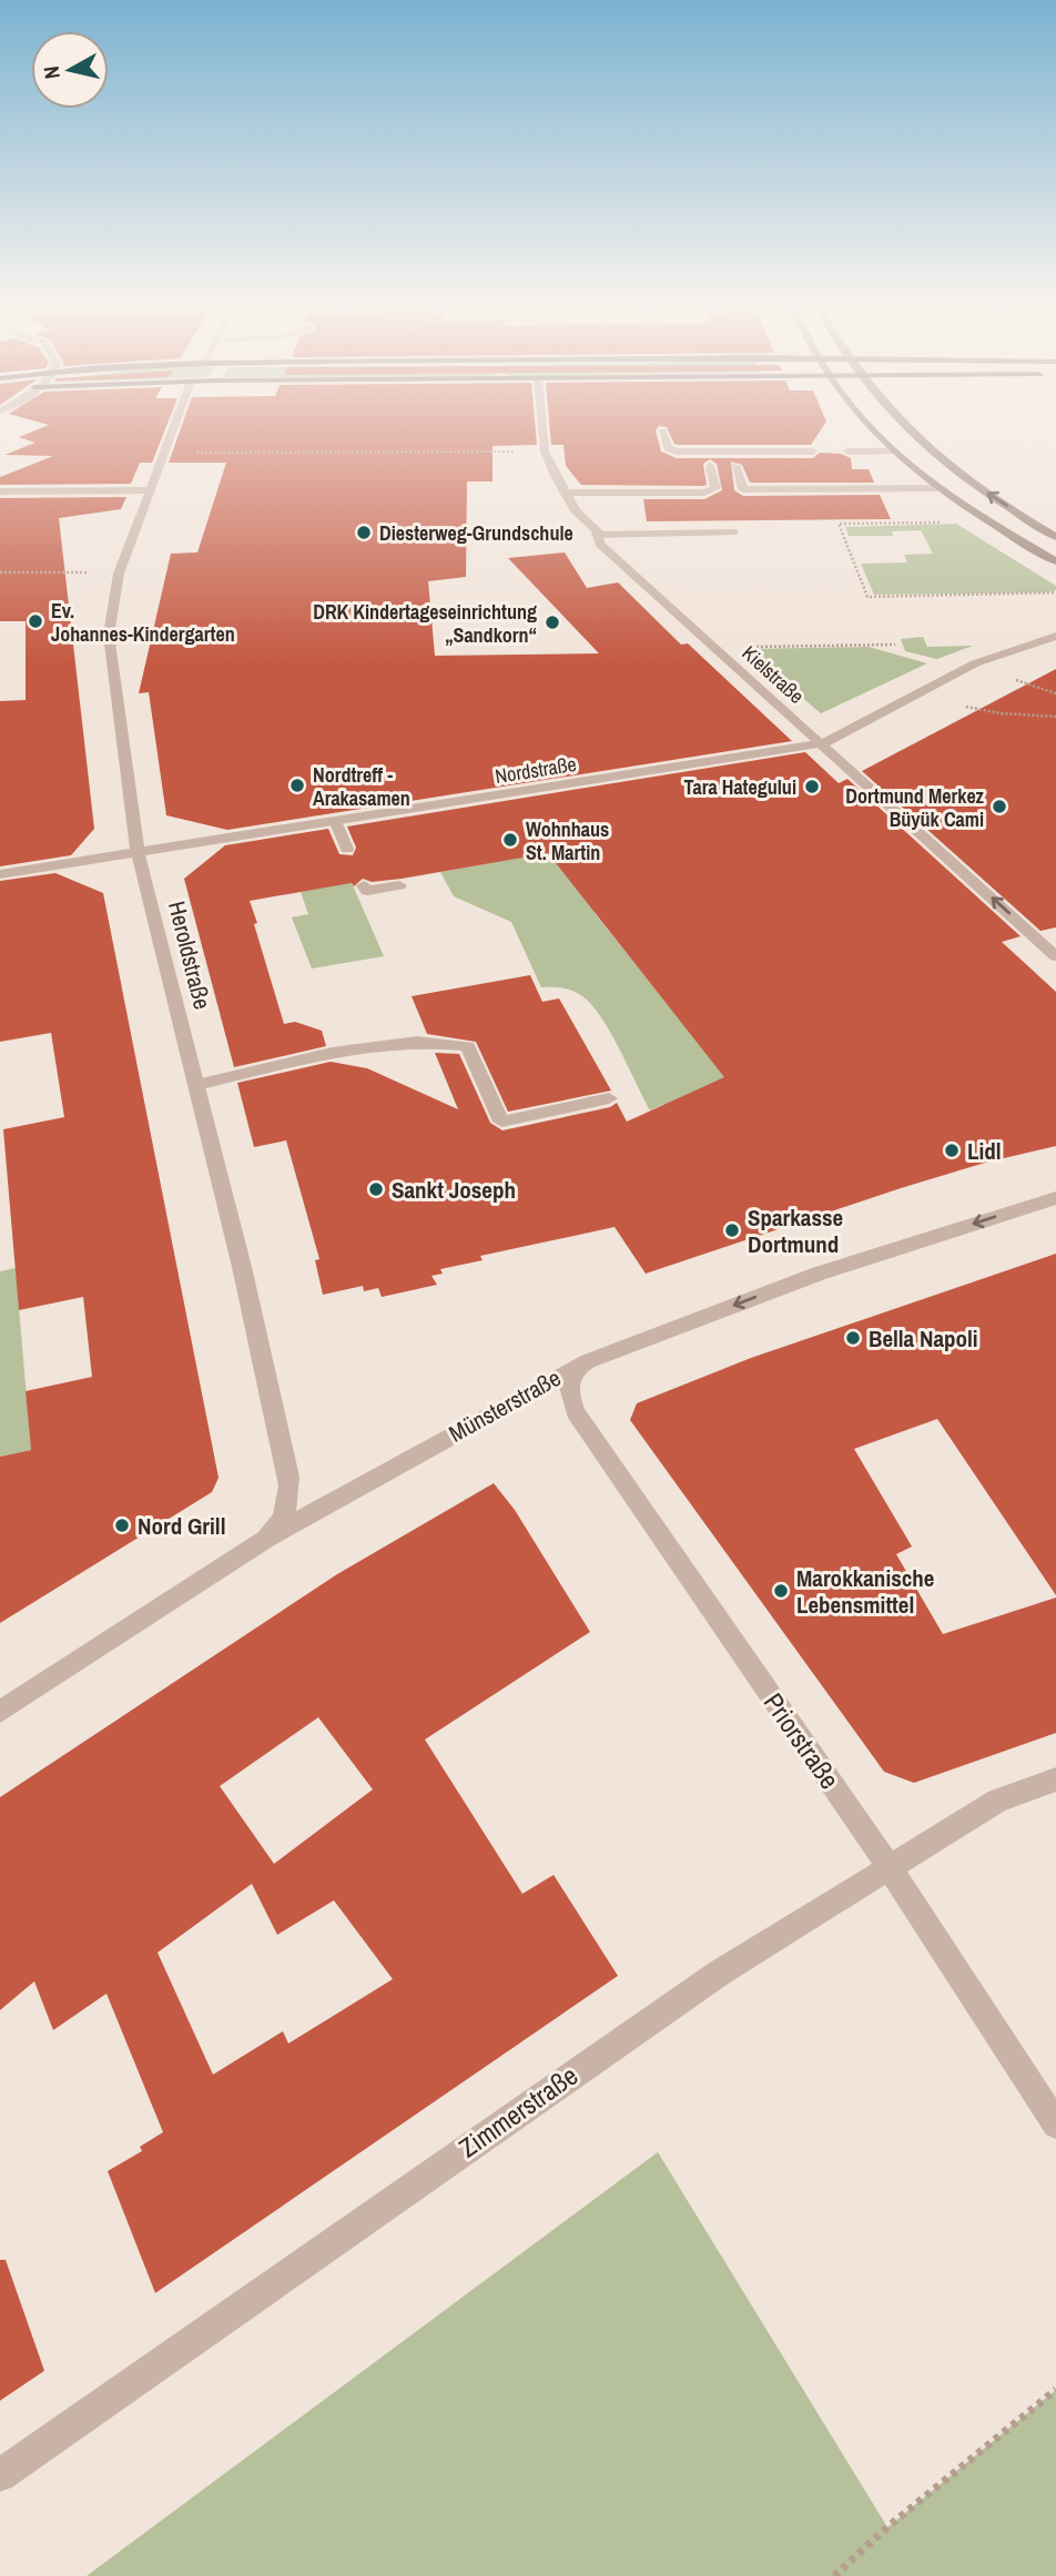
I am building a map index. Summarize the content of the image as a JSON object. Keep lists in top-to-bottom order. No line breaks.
{"streets":{"street":["Kielstraße","Nordstraße","Heroldstraße","Münsterstraße","Priorstraße","Zimmerstraße"]},"crossings":[["Kielstraße","Nordstraße"],["Nordstraße","Heroldstraße"],["Heroldstraße","Münsterstraße"],["Münsterstraße","Priorstraße"],["Priorstraße","Zimmerstraße"]],"one_way":["Kielstraße","Münsterstraße"],"places":["Diesterweg-Grundschule","Ev. Johannes-Kindergarten","DRK Kindertageseinrichtung „Sandkorn“","Nordtreff - Arakasamen","Tara Hategului","Dortmund Merkez Büyük Cami","Wohnhaus St. Martin","Lidl","Sankt Joseph","Sparkasse Dortmund","Bella Napoli","Nord Grill","Marokkanische Lebensmittel"],"north":"left"}
